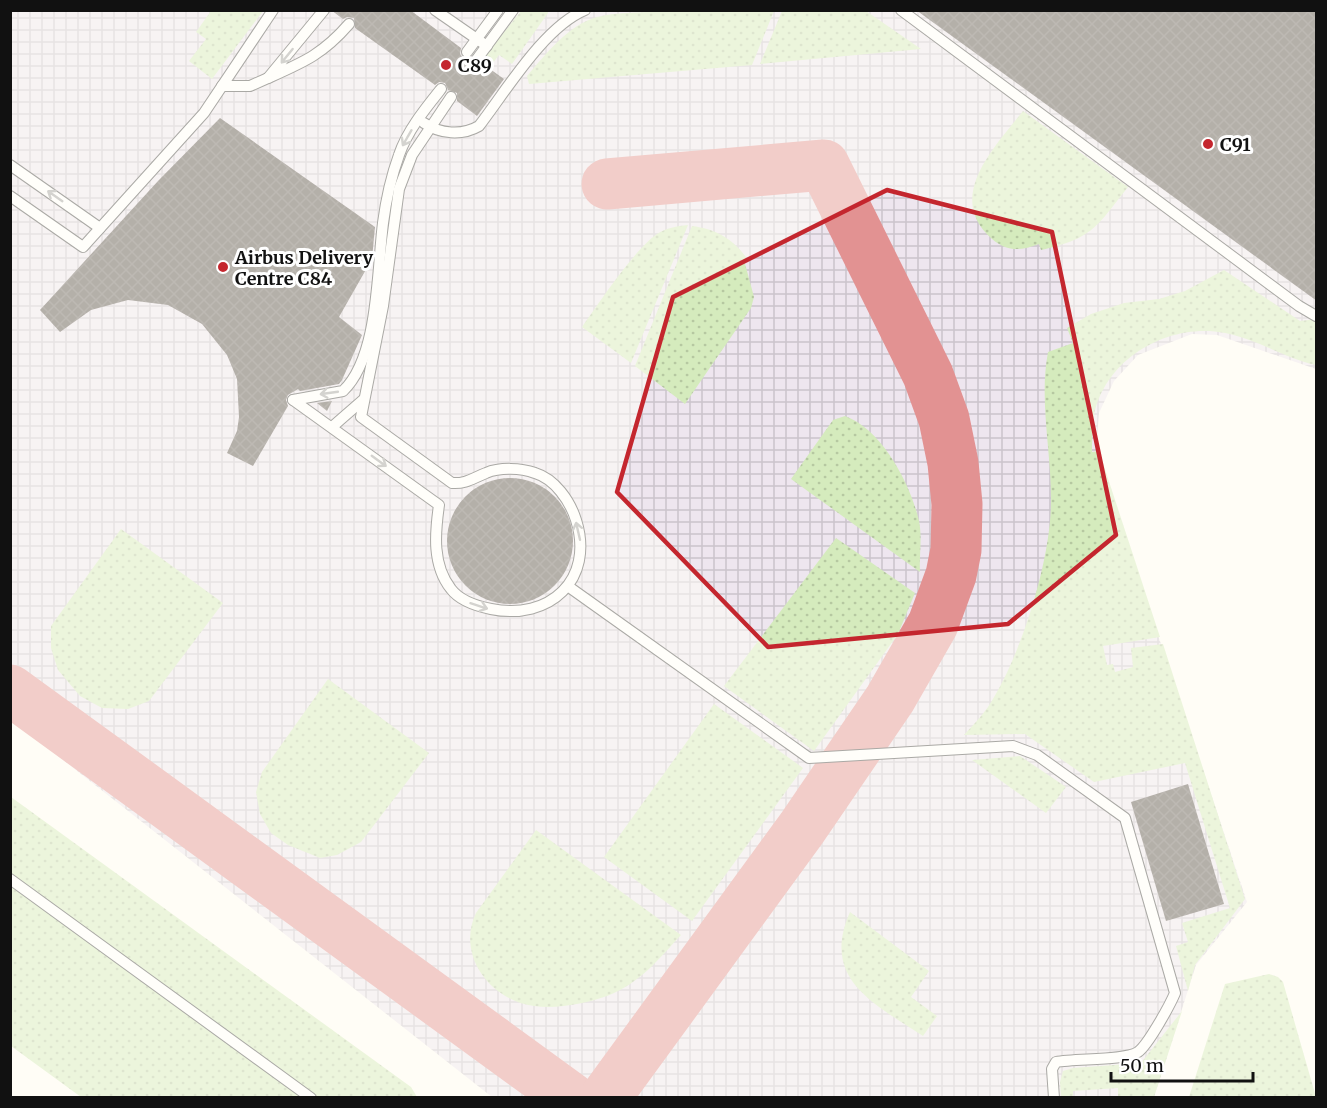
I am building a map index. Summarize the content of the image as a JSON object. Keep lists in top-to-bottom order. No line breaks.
{"places":["C89","C91","Airbus Delivery Centre C84"],"scale_bar":"50 m"}
